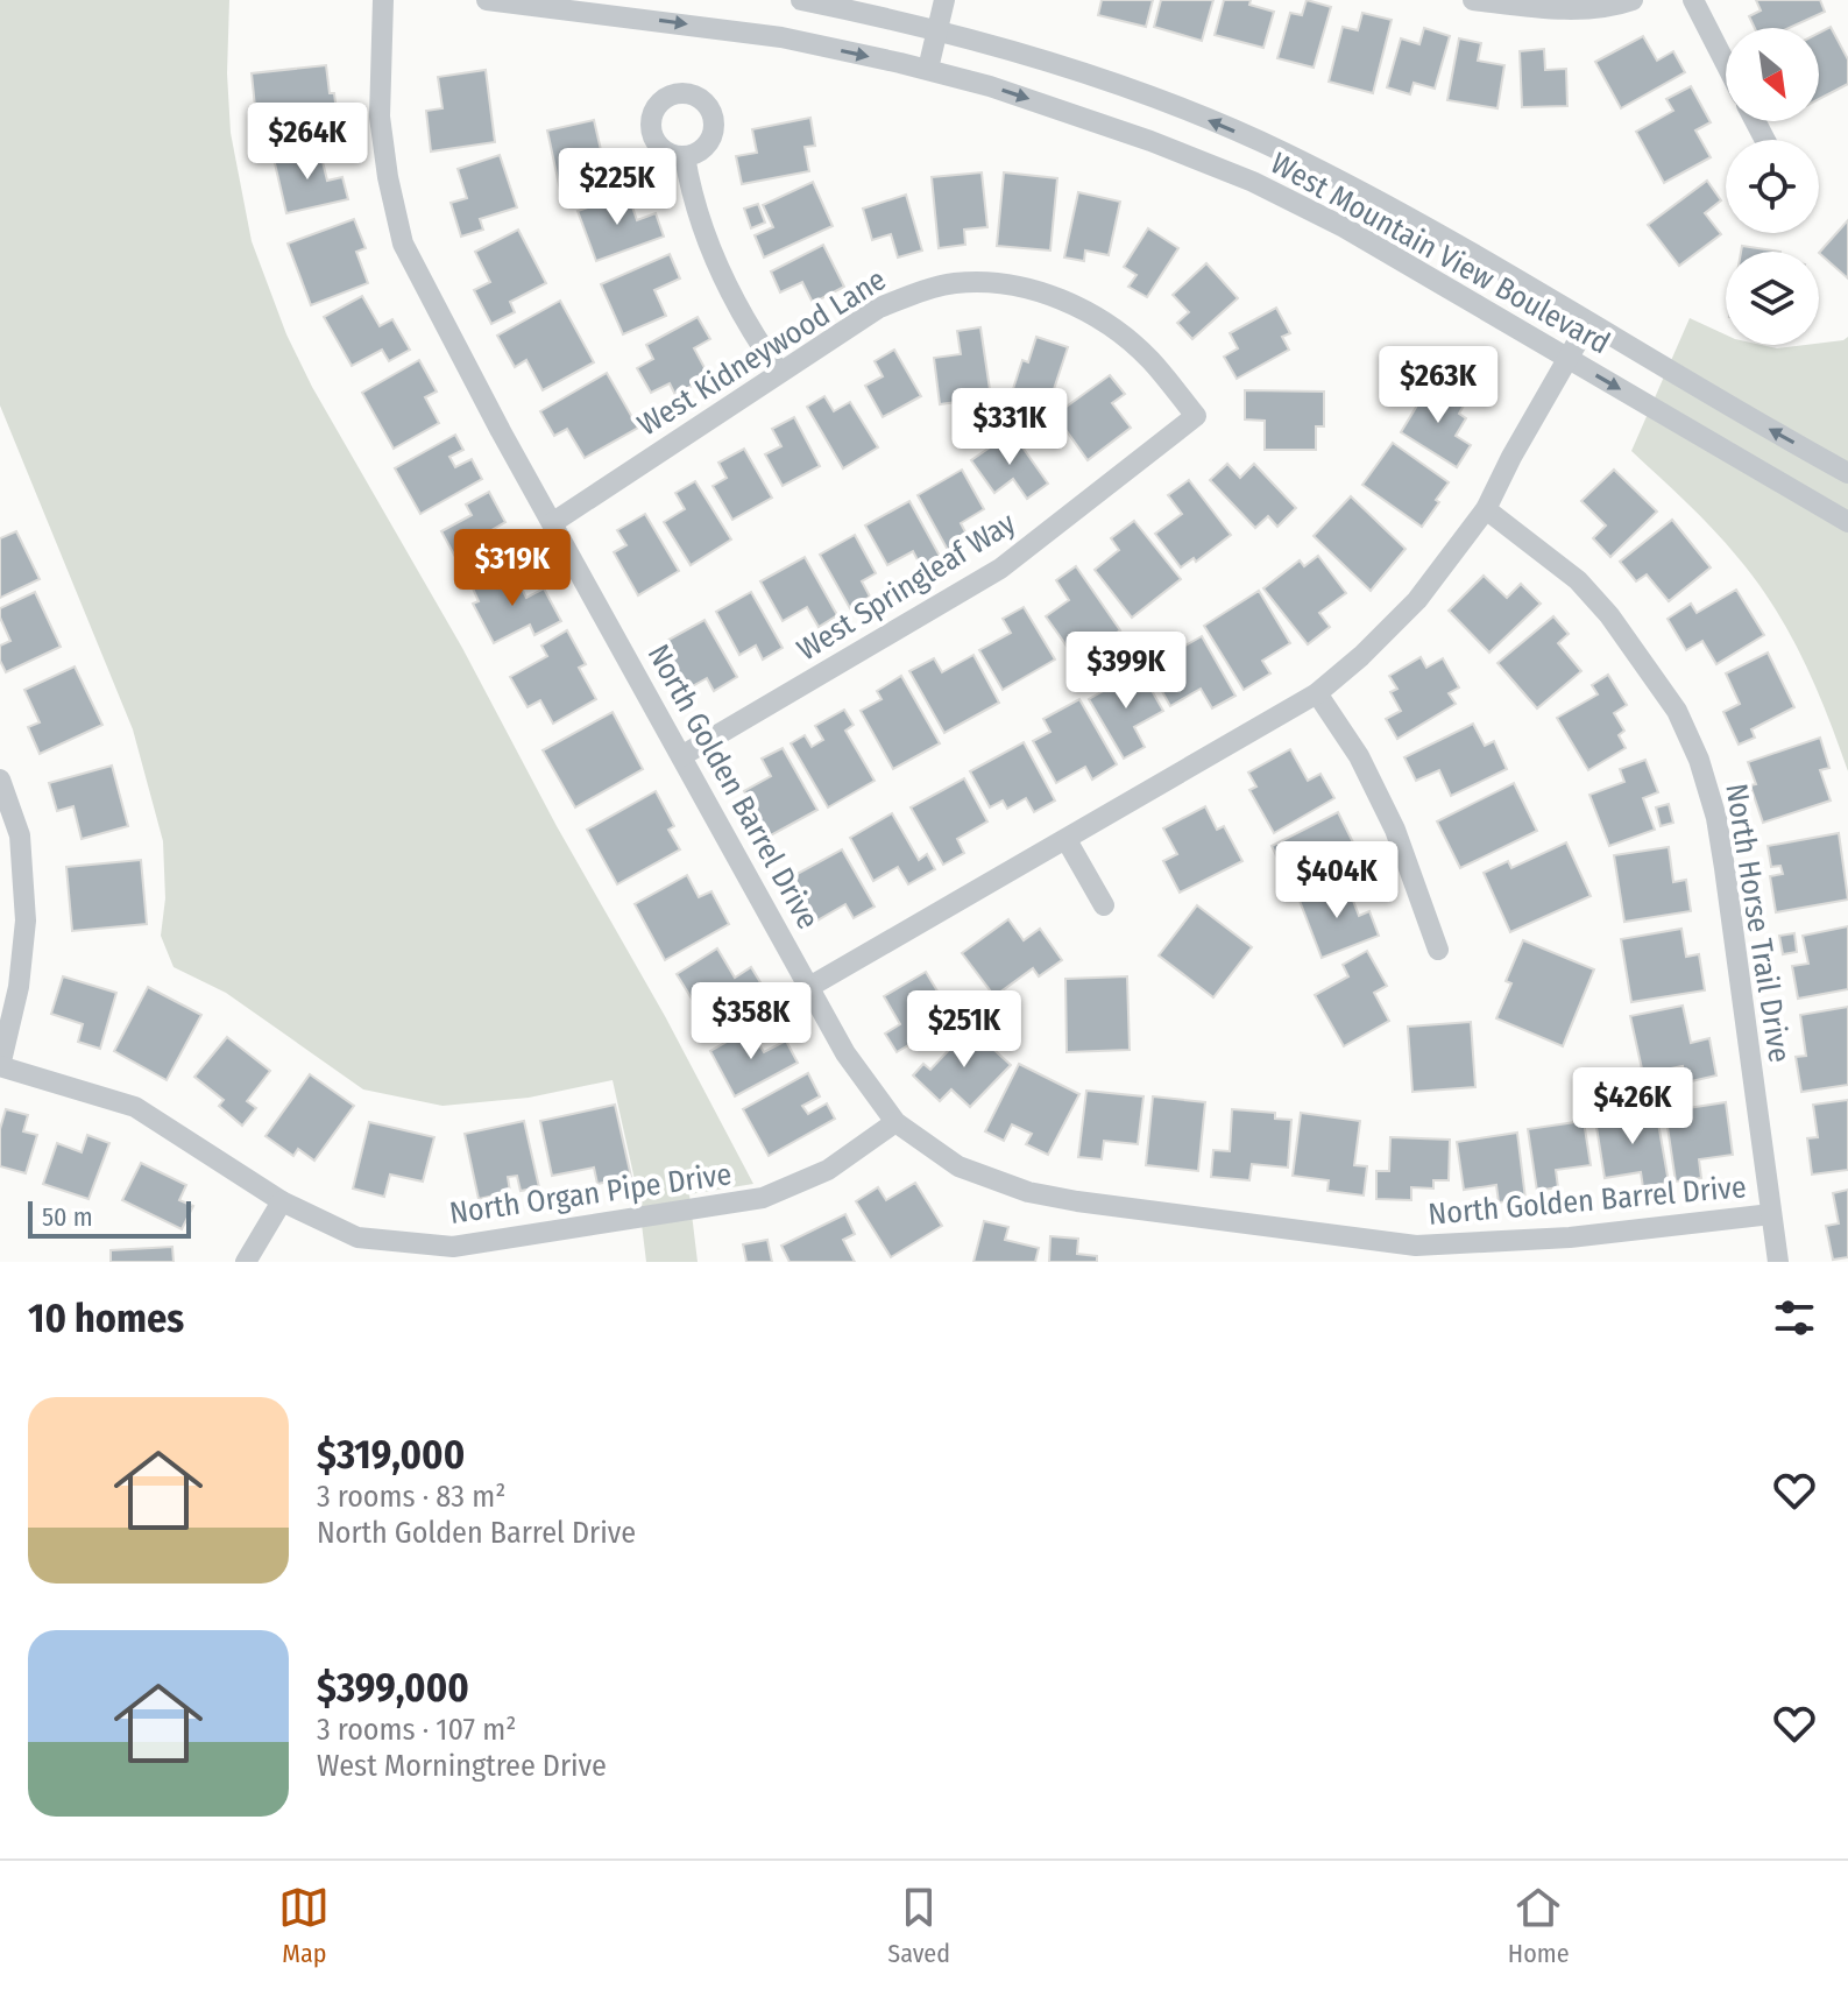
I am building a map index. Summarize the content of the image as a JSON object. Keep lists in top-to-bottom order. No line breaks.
{"streets":{"street":["West Mountain View Boulevard","West Kidneywood Lane","West Springleaf Way","North Golden Barrel Drive","North Horse Trail Drive","North Organ Pipe Drive"]},"crossings":[["West Kidneywood Lane","West Springleaf Way"],["West Kidneywood Lane","North Golden Barrel Drive"],["West Springleaf Way","North Golden Barrel Drive"],["North Golden Barrel Drive","North Horse Trail Drive"],["North Golden Barrel Drive","North Organ Pipe Drive"]],"scale_bar":"50 m","north":"bottom right","page":{"price":["$264K","$225K","$263K","$331K","$319K","$399K","$404K","$358K","$251K","$426K"],"scale":"50 m","heading":"10 homes","list":[{"name":"$319,000","note":"3 rooms · 83 m² · North Golden Barrel Drive"},{"name":"$399,000","note":"3 rooms · 107 m² · West Morningtree Drive"}],"tabs":["Map","Saved","Home"]}}
